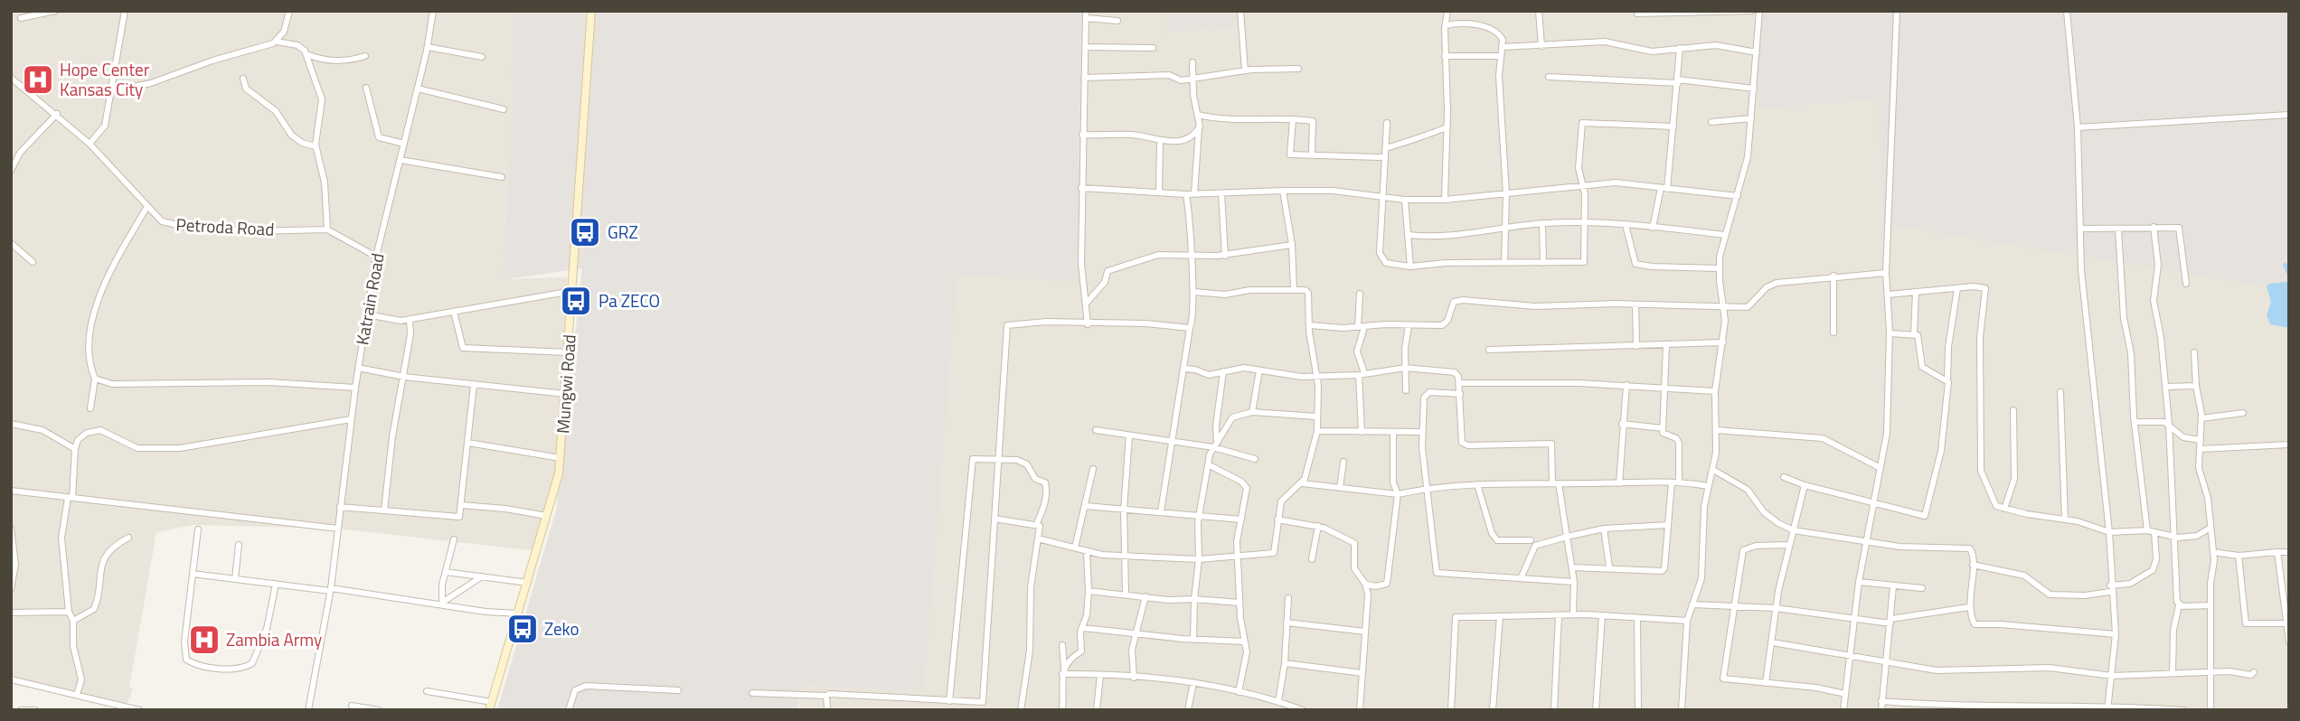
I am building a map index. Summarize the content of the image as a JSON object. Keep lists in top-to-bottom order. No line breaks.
{"streets":{"main road":["Mungwi Road"],"street":["Petroda Road","Katrain Road"]},"places":{"hospital":["Hope Center Kansas City","Zambia Army"],"bus stop":["GRZ","Pa ZECO","Zeko"]}}
